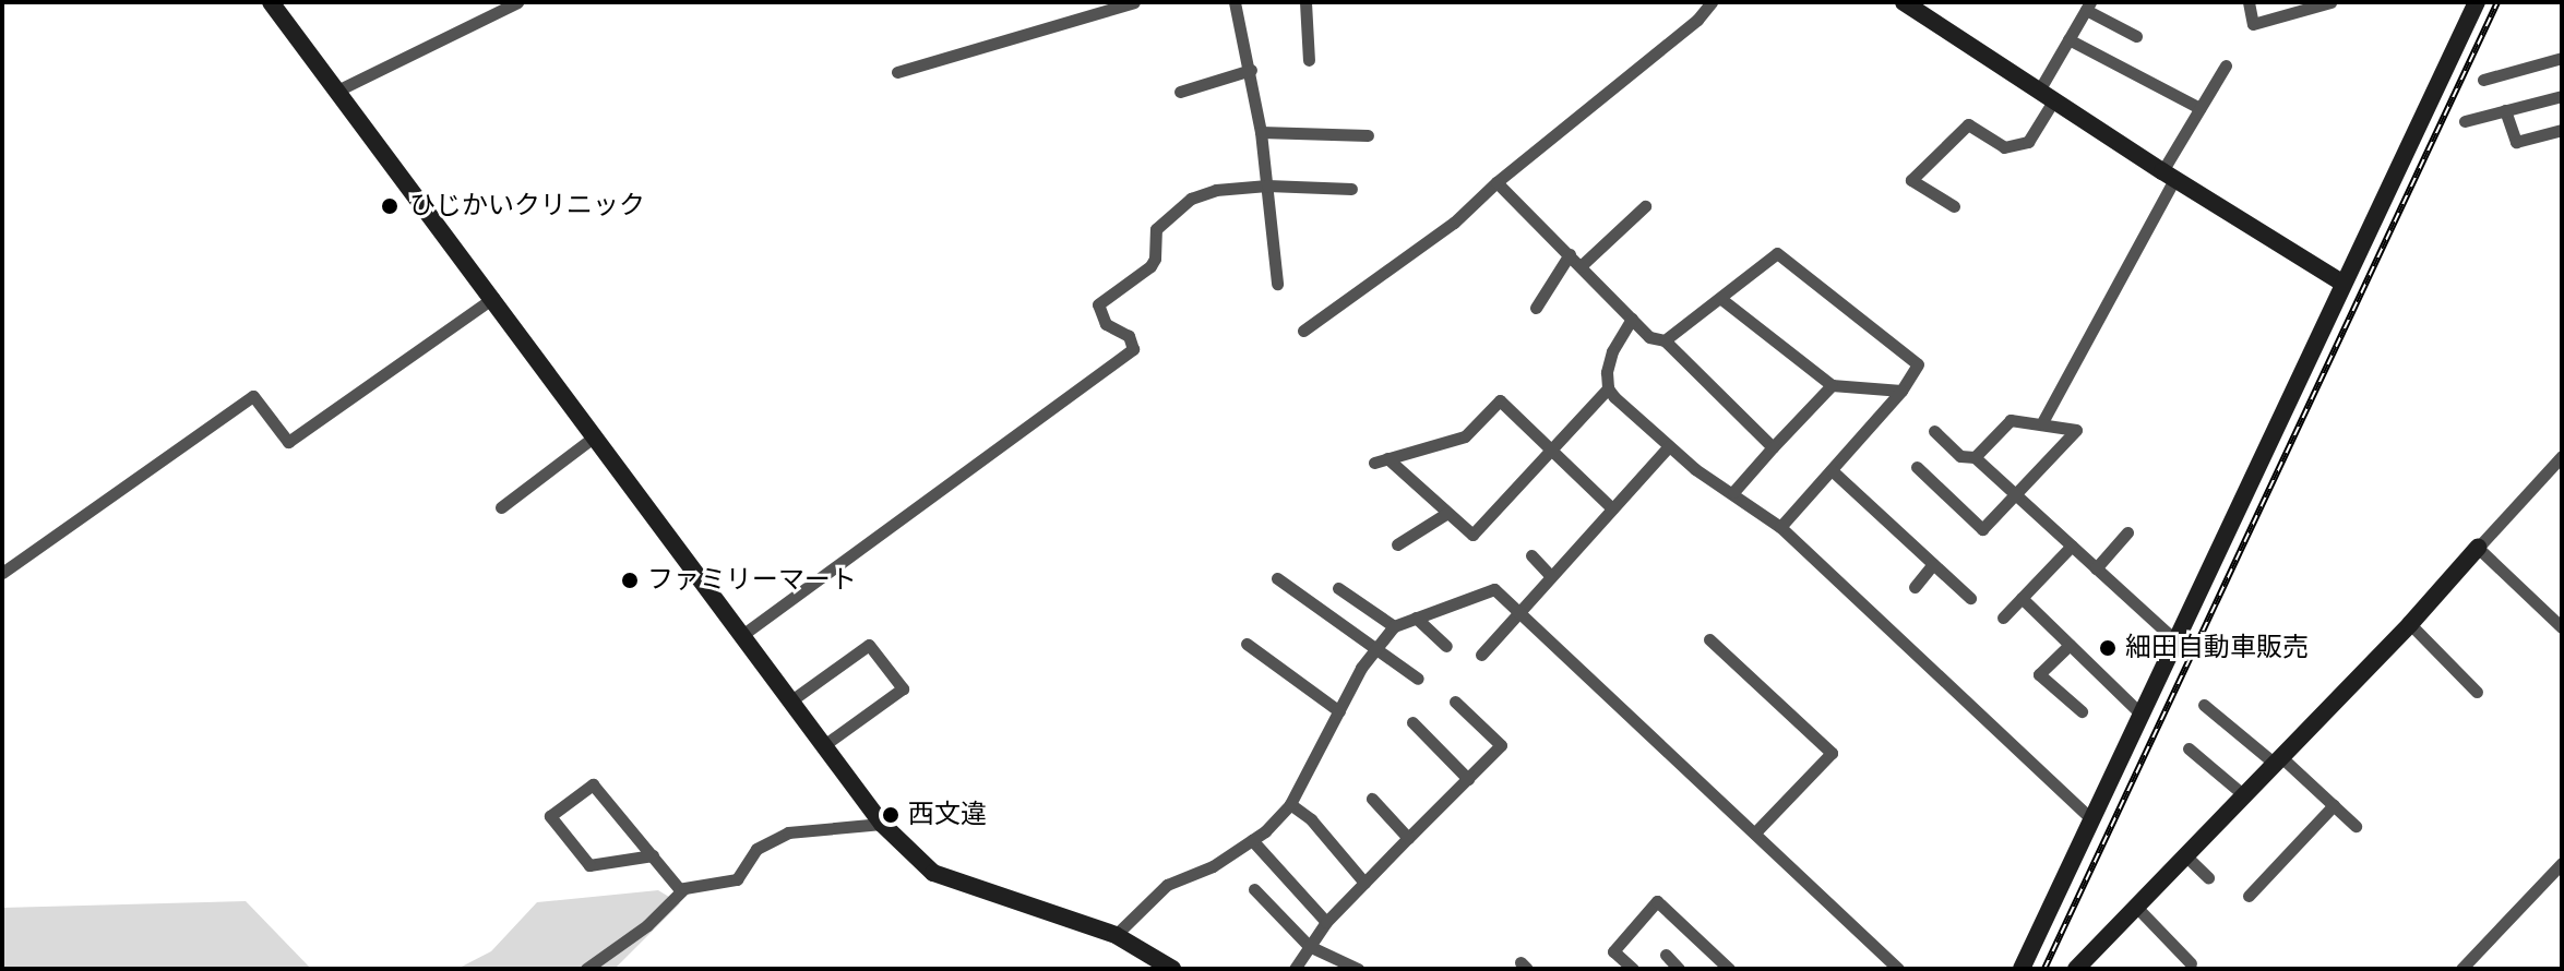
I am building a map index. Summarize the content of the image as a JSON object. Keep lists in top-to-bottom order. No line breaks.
{"places":["ひじかいクリニック","ファミリーマート","細田自動車販売","西文違"]}
